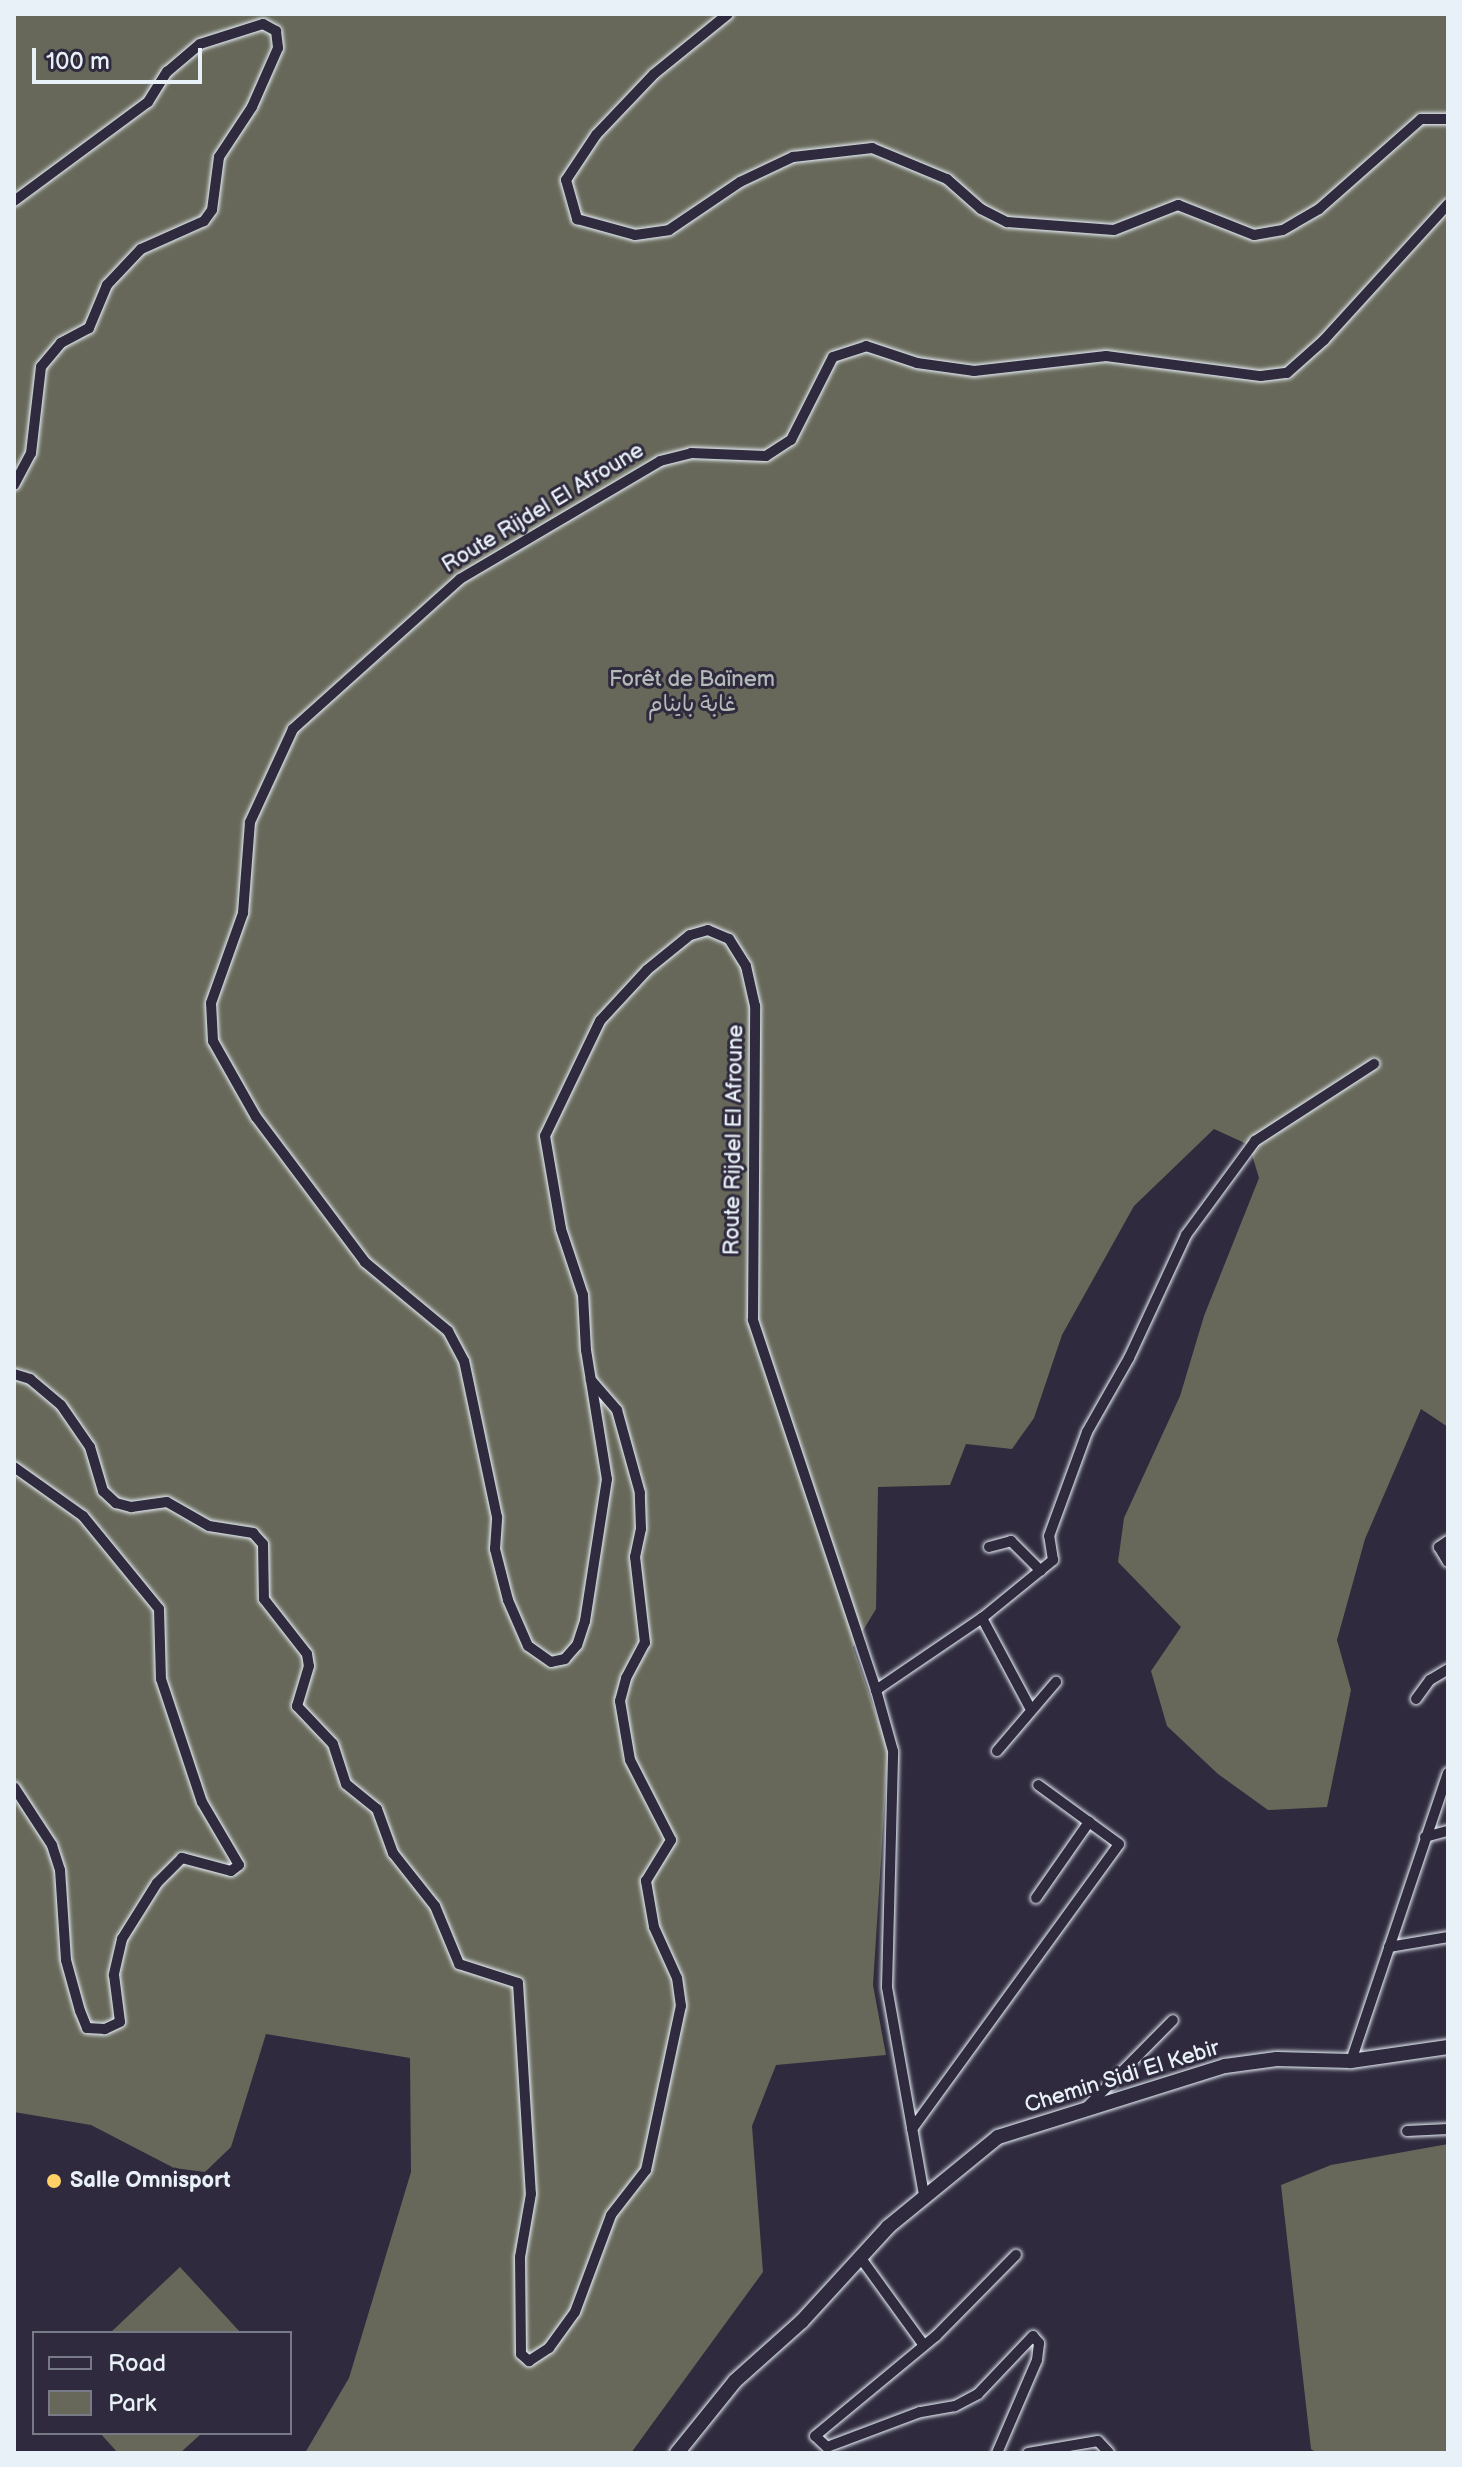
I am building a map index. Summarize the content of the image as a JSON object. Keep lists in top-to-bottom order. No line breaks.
{"streets":{"street":["Route Rijdel El Afroune","Chemin Sidi El Kebir"]},"parks":["Forêt de Baïnem غابة باينام"],"places":["Salle Omnisport"],"legend":["Road","Park"],"scale_bar":"100 m"}
